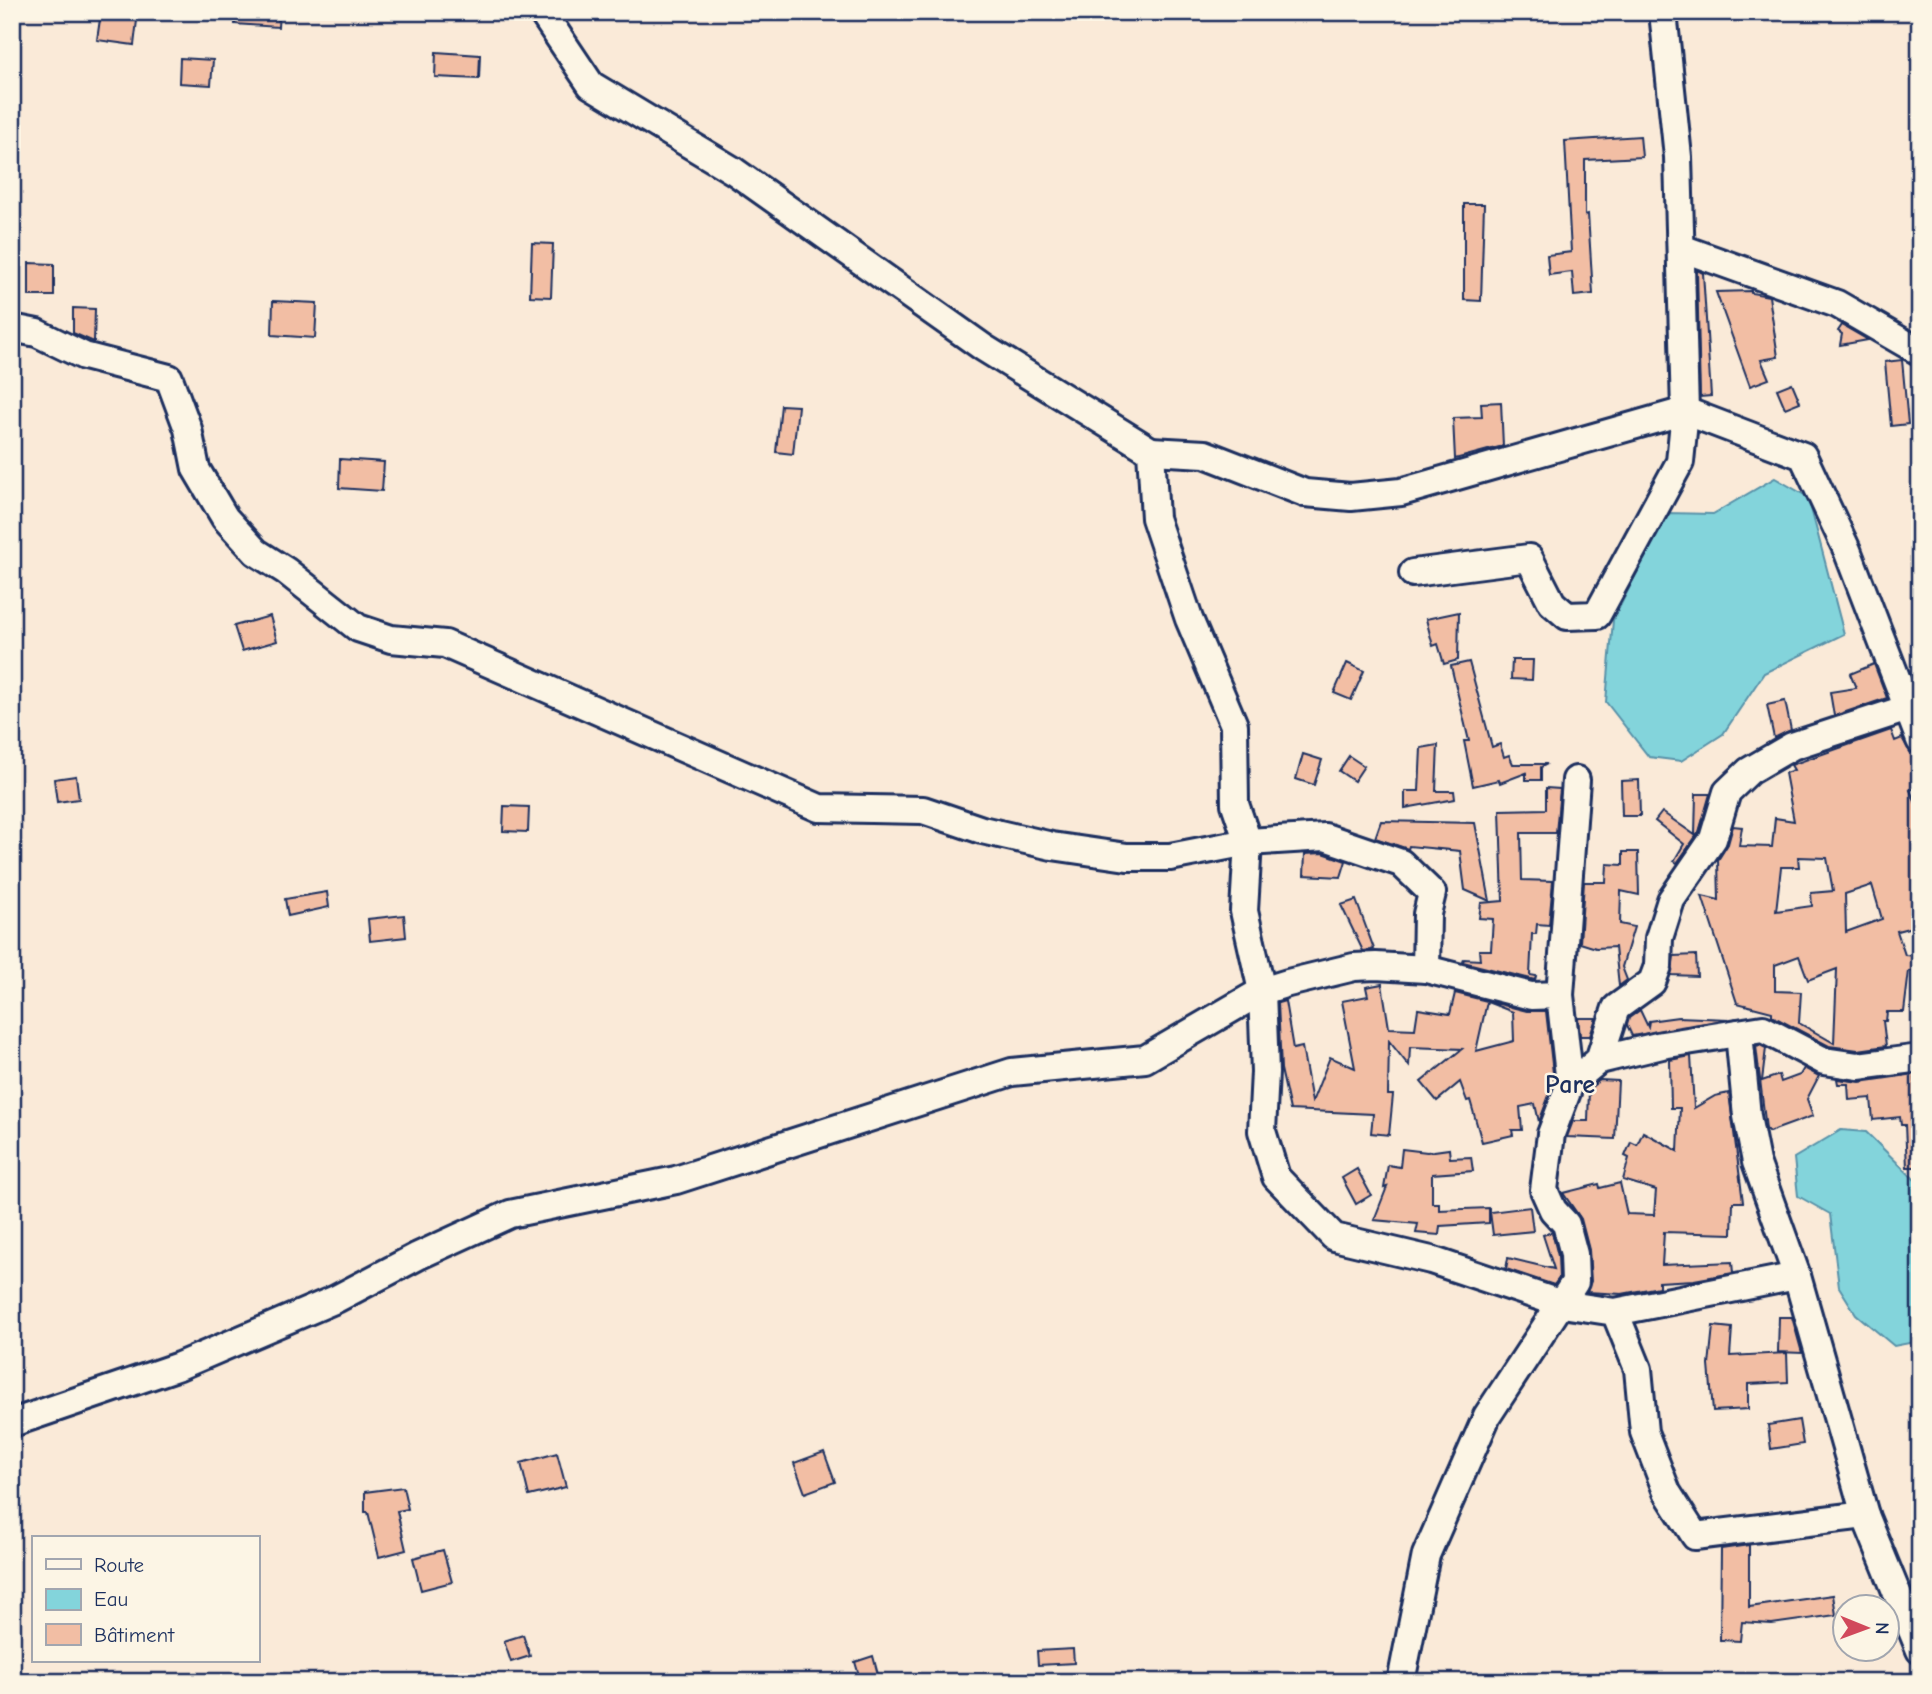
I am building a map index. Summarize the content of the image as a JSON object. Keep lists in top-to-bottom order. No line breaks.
{"districts":["Pare"],"legend":["Route","Eau","Bâtiment"],"north":"right"}
